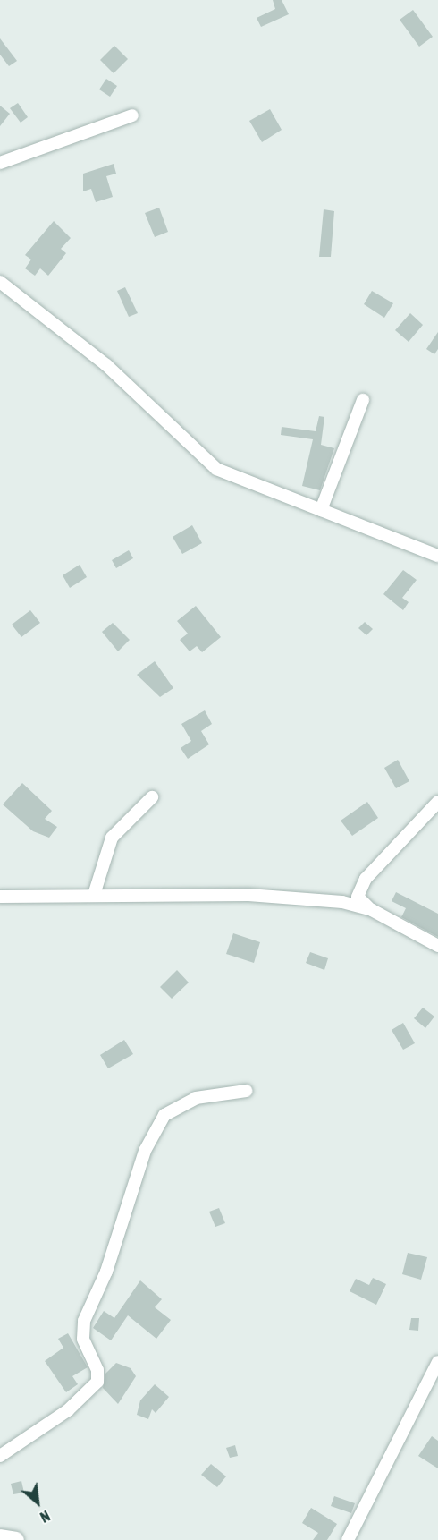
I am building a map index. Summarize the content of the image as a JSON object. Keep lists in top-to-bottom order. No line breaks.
{"north":"bottom right"}
